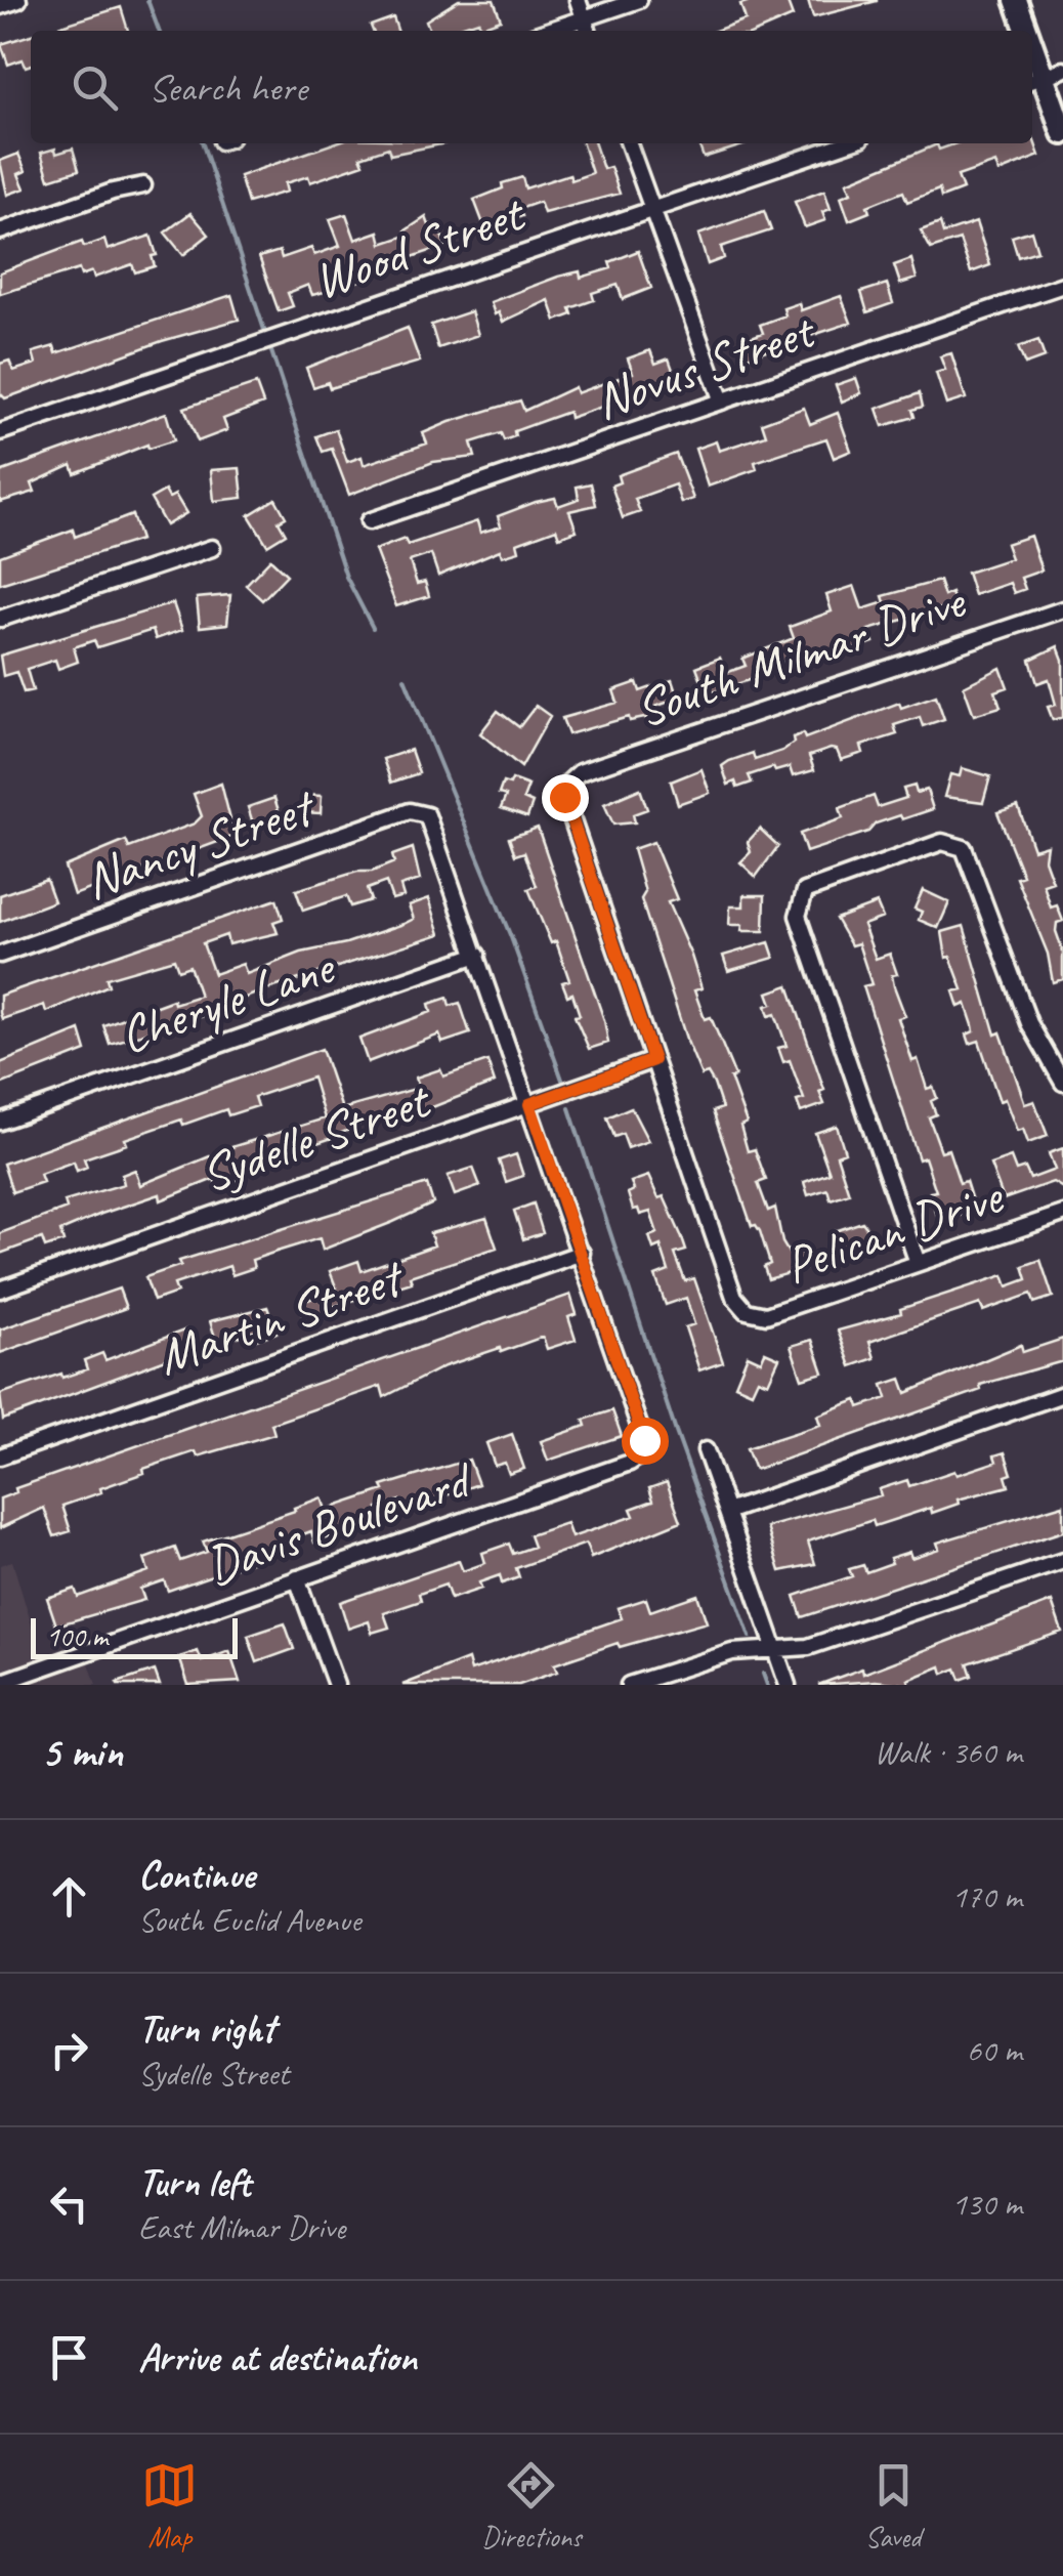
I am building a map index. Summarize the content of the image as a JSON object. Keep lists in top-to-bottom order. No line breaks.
{"streets":{"street":["Wood Street","Novus Street","South Milmar Drive","Nancy Street","Cheryle Lane","Sydelle Street","Pelican Drive","Martin Street","Davis Boulevard"]},"crossings":[["South Milmar Drive","Sydelle Street"],["South Milmar Drive","Pelican Drive"],["Nancy Street","Cheryle Lane"],["Sydelle Street","Pelican Drive"],["Martin Street","Davis Boulevard"]],"scale_bar":"100 m","page":{"search":"Search here","scale":"100 m","heading":["5 min","Walk · 360 m"],"list":[["Continue","South Euclid Avenue","170 m"],["Turn right","Sydelle Street","60 m"],["Turn left","East Milmar Drive","130 m"],"Arrive at destination"],"nav":["Map","Directions","Saved"]}}
